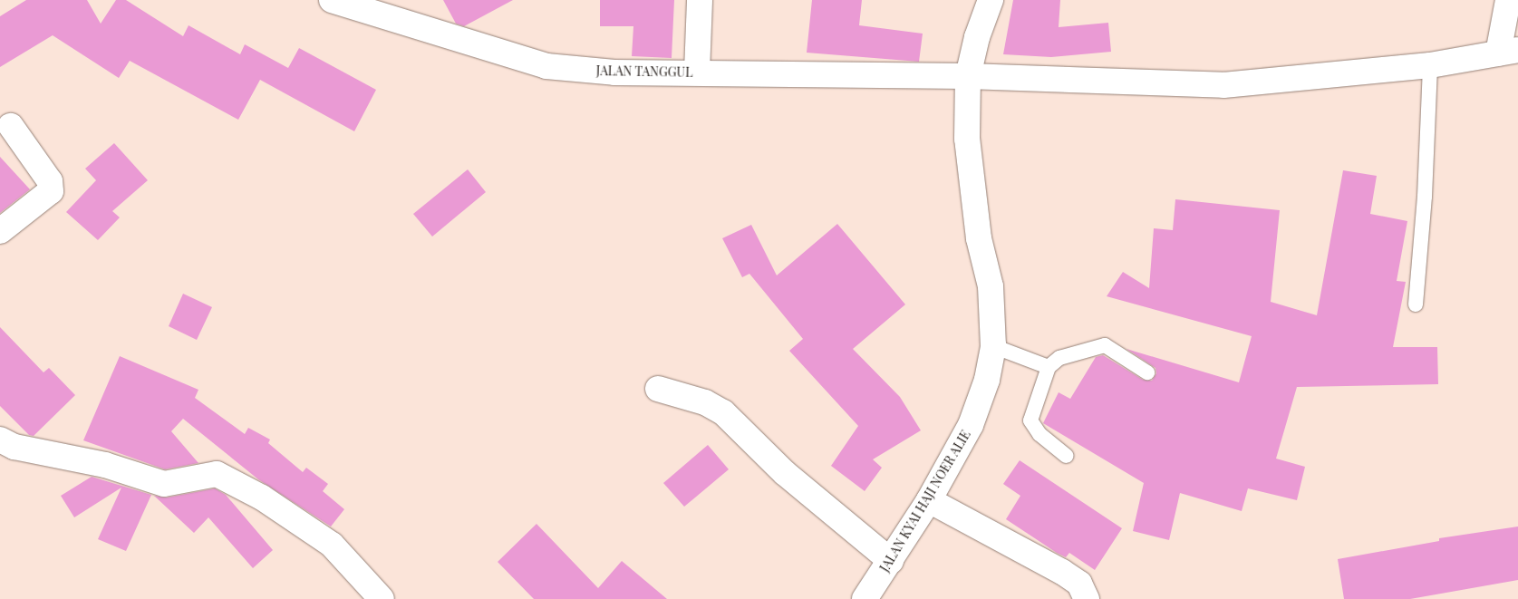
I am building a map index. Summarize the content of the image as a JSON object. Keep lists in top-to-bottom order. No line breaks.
{"streets":{"street":["JALAN TANGGUL","JALAN KYAI HAJI NOER ALIE"]},"crossings":[["JALAN TANGGUL","JALAN KYAI HAJI NOER ALIE"]]}
